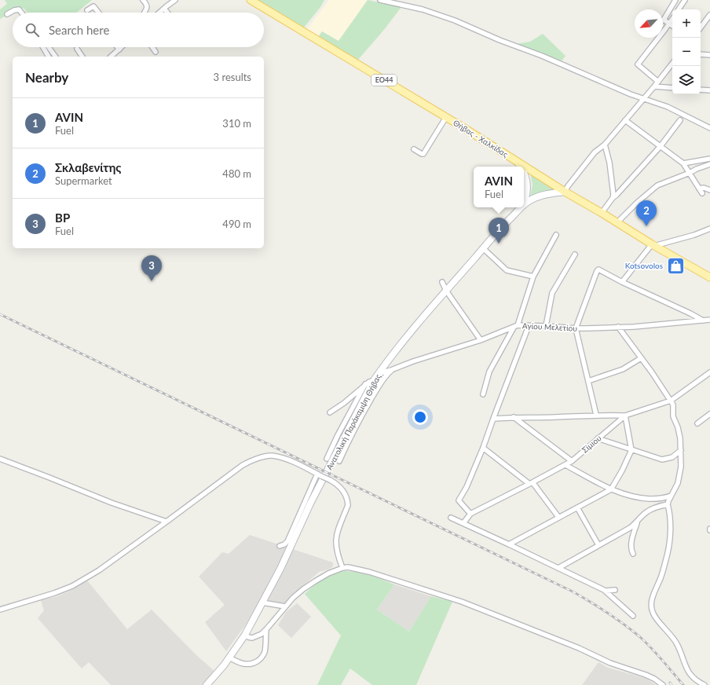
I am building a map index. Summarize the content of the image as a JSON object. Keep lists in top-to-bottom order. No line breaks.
{"streets":{"main road":["ΕΟ44","Θήβας - Χαλκίδας","Ανατολική Παράκαμψη Θήβας"],"street":["Αγίου Μελετίου","Σίμιου"]},"crossings":[["Θήβας - Χαλκίδας","Ανατολική Παράκαμψη Θήβας"],["Αγίου Μελετίου","Ανατολική Παράκαμψη Θήβας"]],"places":{"shop":["Kotsovolos"]},"north":"bottom left","page":{"map_buttons":["+","−"],"search":"Search here","heading":["Nearby","3 results"],"list":[{"mark":"1","name":"AVIN","note":"Fuel","value":"310 m"},{"mark":"2","name":"Σκλαβενίτης","note":"Supermarket","value":"480 m"},{"mark":"3","name":"BP","note":"Fuel","value":"490 m"}],"popup":["AVIN","Fuel"],"pins":["2","1","3"]}}
